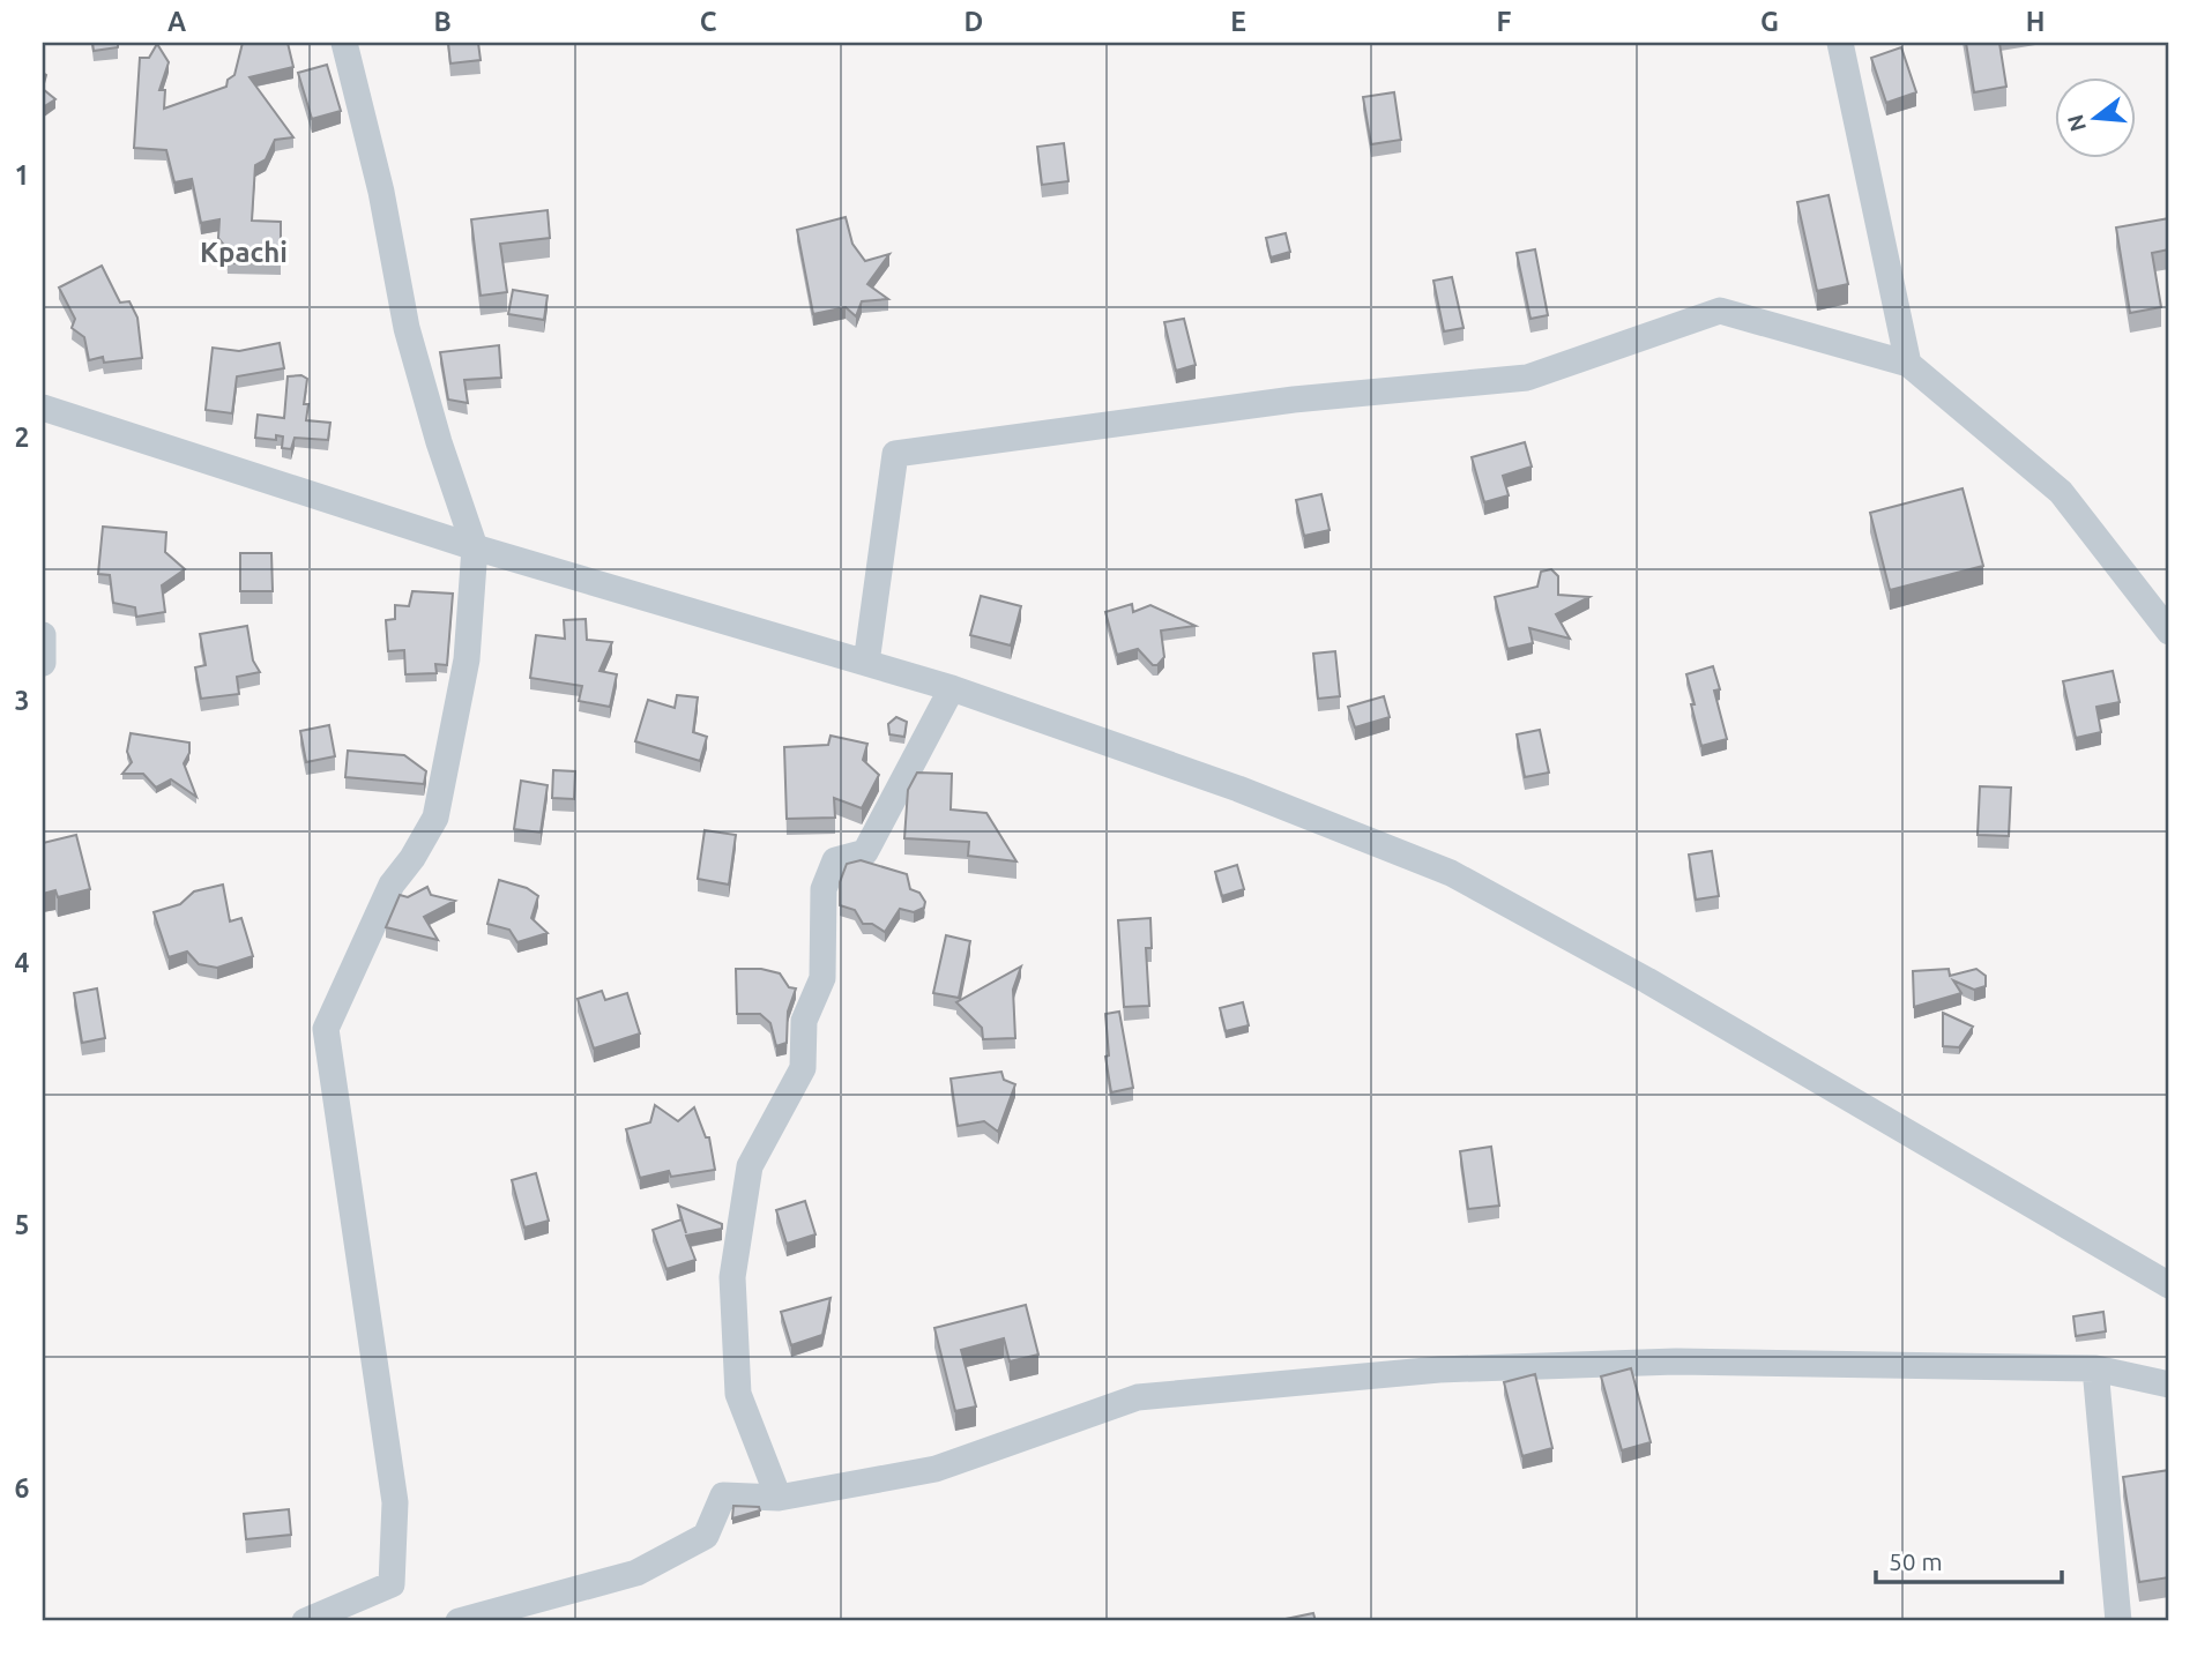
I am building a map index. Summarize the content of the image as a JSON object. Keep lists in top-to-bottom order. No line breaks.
{"districts":["Kpachi"],"scale_bar":"50 m","north":"left","grid":{"columns":["A","B","C","D","E","F","G","H"],"rows":["1","2","3","4","5","6"]}}
